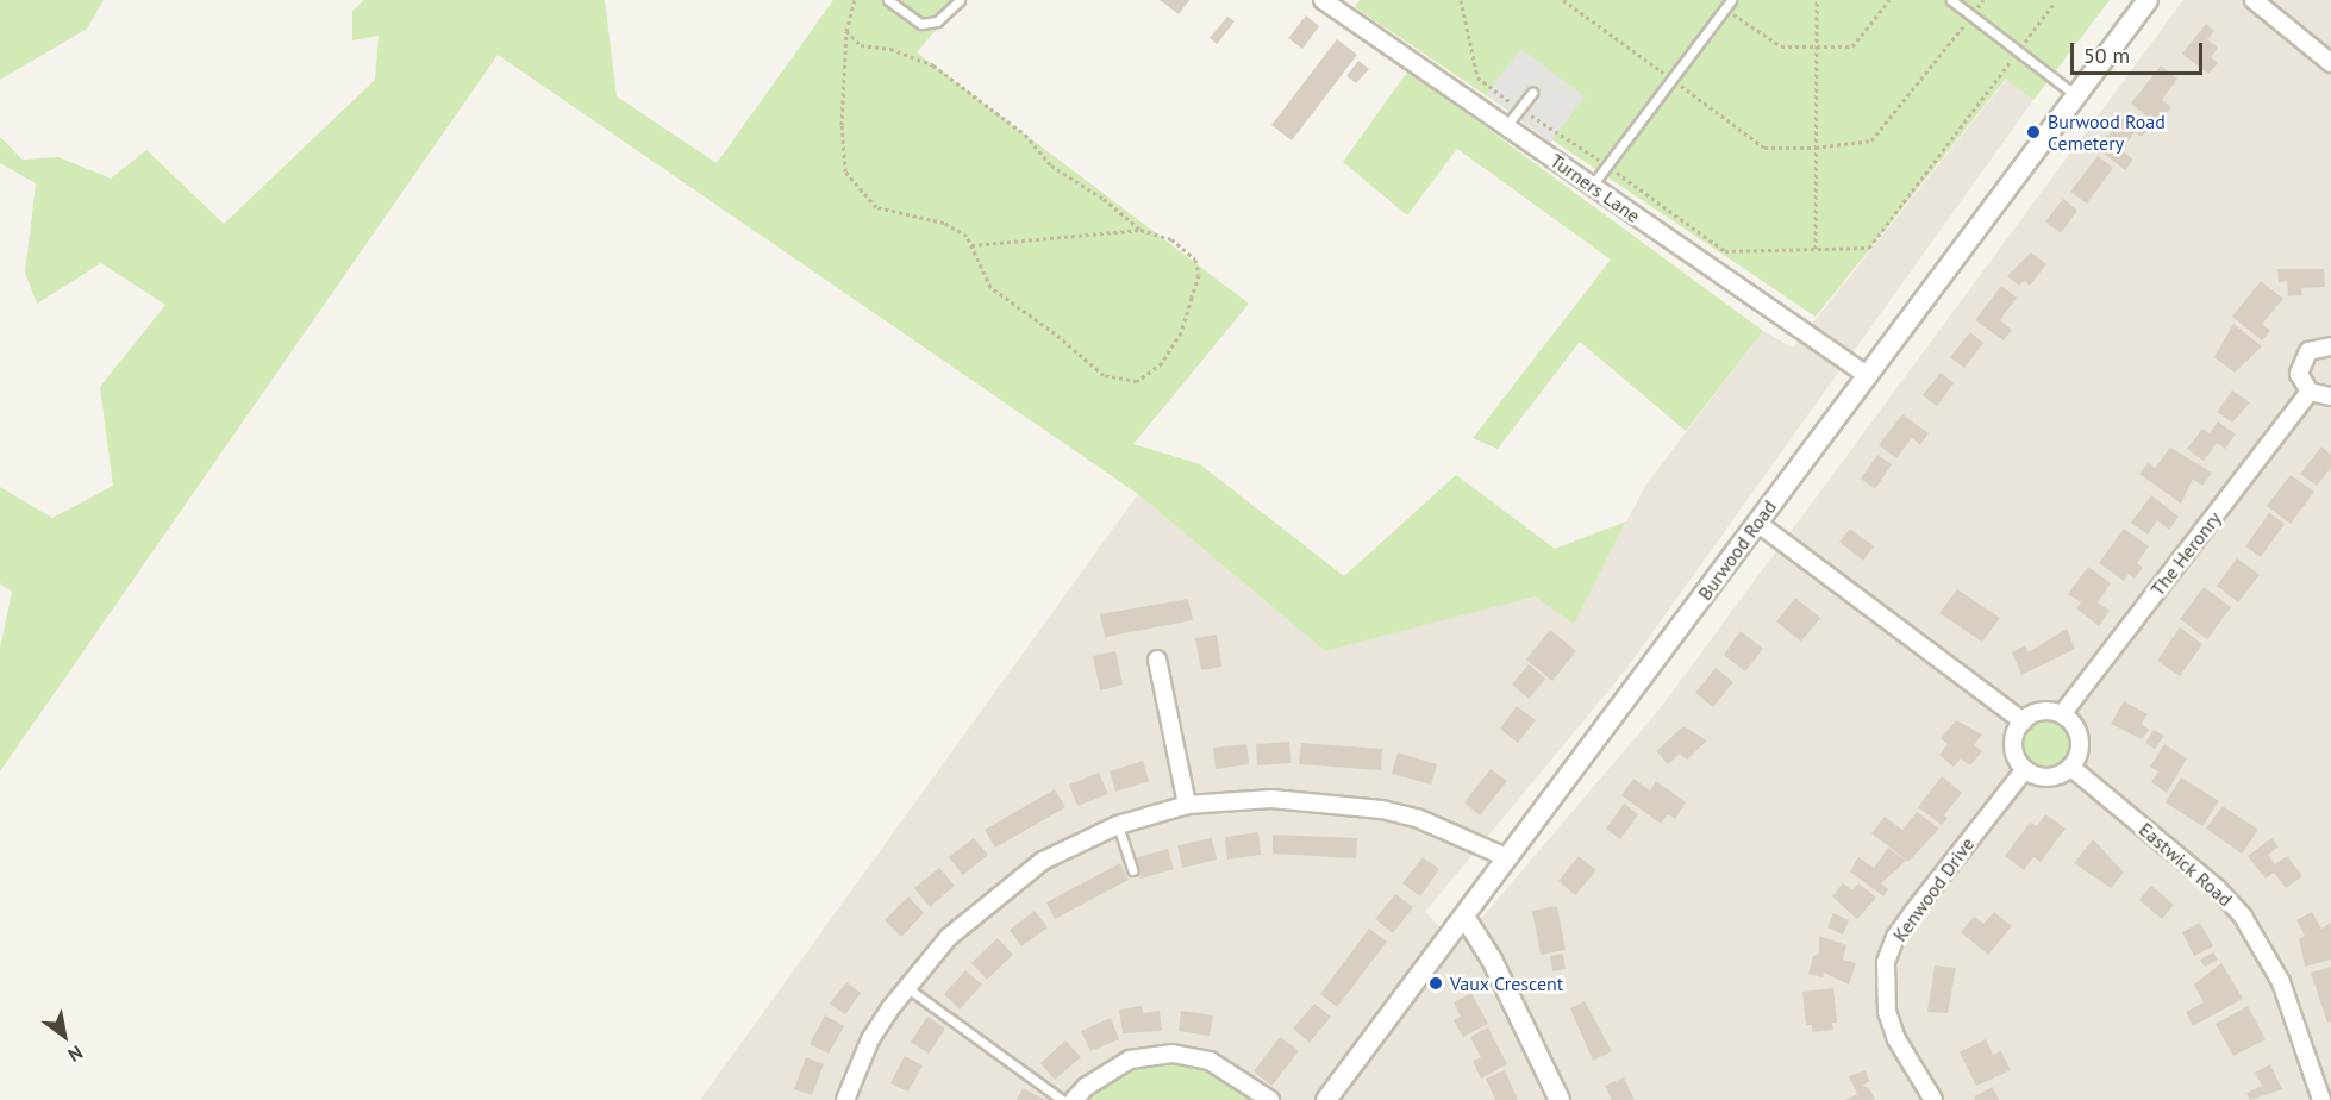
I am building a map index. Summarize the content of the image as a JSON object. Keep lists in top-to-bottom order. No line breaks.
{"streets":{"street":["Turners Lane","Burwood Road","The Heronry","Eastwick Road","Kenwood Drive"]},"crossings":[["Turners Lane","Burwood Road"],["The Heronry","Eastwick Road"],["The Heronry","Kenwood Drive"],["Eastwick Road","Kenwood Drive"]],"places":["Burwood Road Cemetery","Vaux Crescent"],"scale_bar":"50 m","north":"bottom right"}
